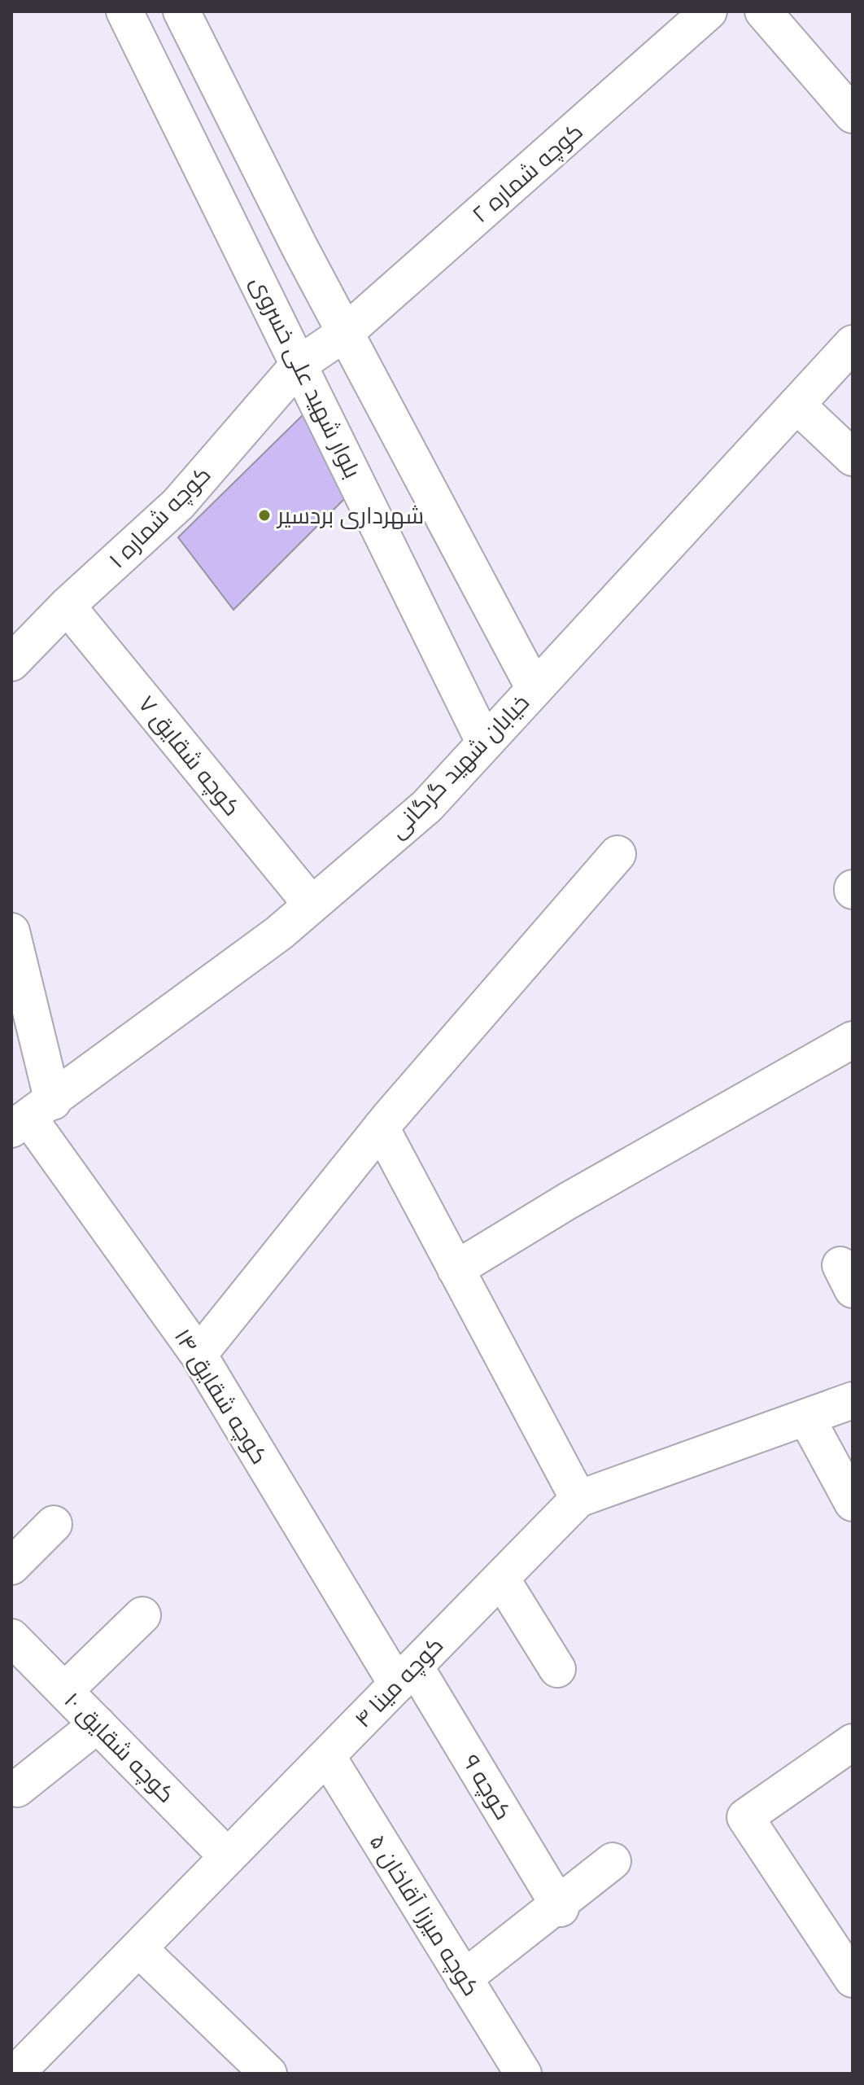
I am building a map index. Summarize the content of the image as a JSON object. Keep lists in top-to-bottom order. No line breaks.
{"streets":{"street":["کوچه شماره ۲","بلوار شهید علی خسروی","کوچه شماره ۱","کوچه شقایق ۷","خیابان شهید گرگانی","کوچه شقایق ۱۴","کوچه مینا ۴","کوچه شقایق ۱۰","کوچه ۹","کوچه میرزا آقاخان ۵"]},"crossings":[["کوچه شماره ۲","بلوار شهید علی خسروی"],["کوچه شماره ۲","کوچه شماره ۱"],["بلوار شهید علی خسروی","کوچه شماره ۱"],["بلوار شهید علی خسروی","خیابان شهید گرگانی"],["کوچه شماره ۱","کوچه شقایق ۷"],["کوچه شقایق ۷","خیابان شهید گرگانی"],["خیابان شهید گرگانی","کوچه شقایق ۱۴"],["کوچه شقایق ۱۴","کوچه مینا ۴"],["کوچه شقایق ۱۴","کوچه ۹"],["کوچه مینا ۴","کوچه شقایق ۱۰"],["کوچه مینا ۴","کوچه ۹"],["کوچه مینا ۴","کوچه میرزا آقاخان ۵"]],"places":["شهرداری بردسیر"]}
